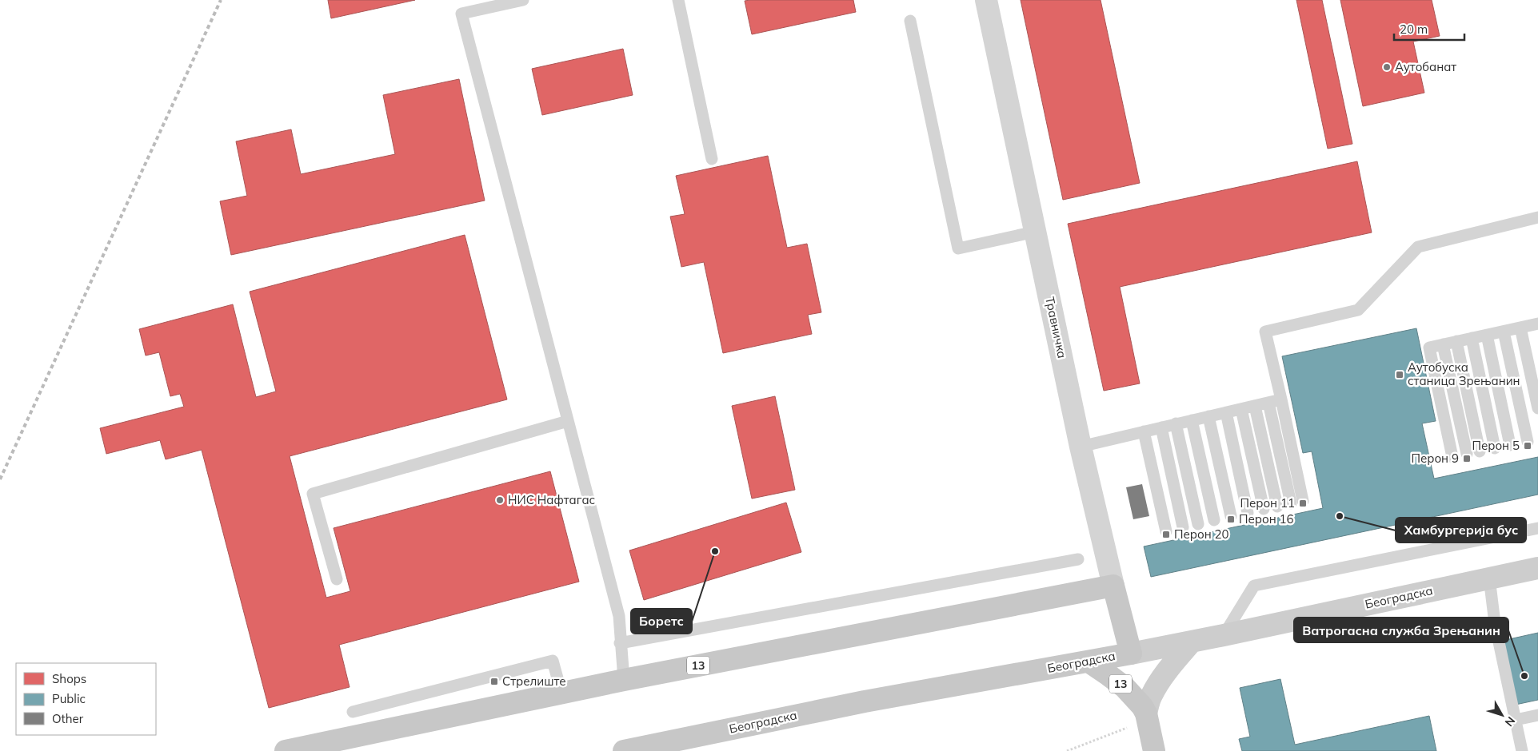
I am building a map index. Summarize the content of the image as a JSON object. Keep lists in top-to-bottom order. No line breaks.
{"streets":{"main road":["Травничка","Београдска","13"]},"crossings":[["Травничка","Београдска"],["Травничка","13"],["Београдска","13"]],"places":{"other":["Аутобанат","НИС Нафтагас","Хамбургерија бус","Боретс","Ватрогасна служба Зрењанин"],"transit":["Аутобуска станица Зрењанин","Перон 5","Перон 9","Перон 11","Перон 16","Перон 20","Стрелиште"]},"legend":["Shops","Public","Other"],"scale_bar":"20 m","north":"bottom right"}
